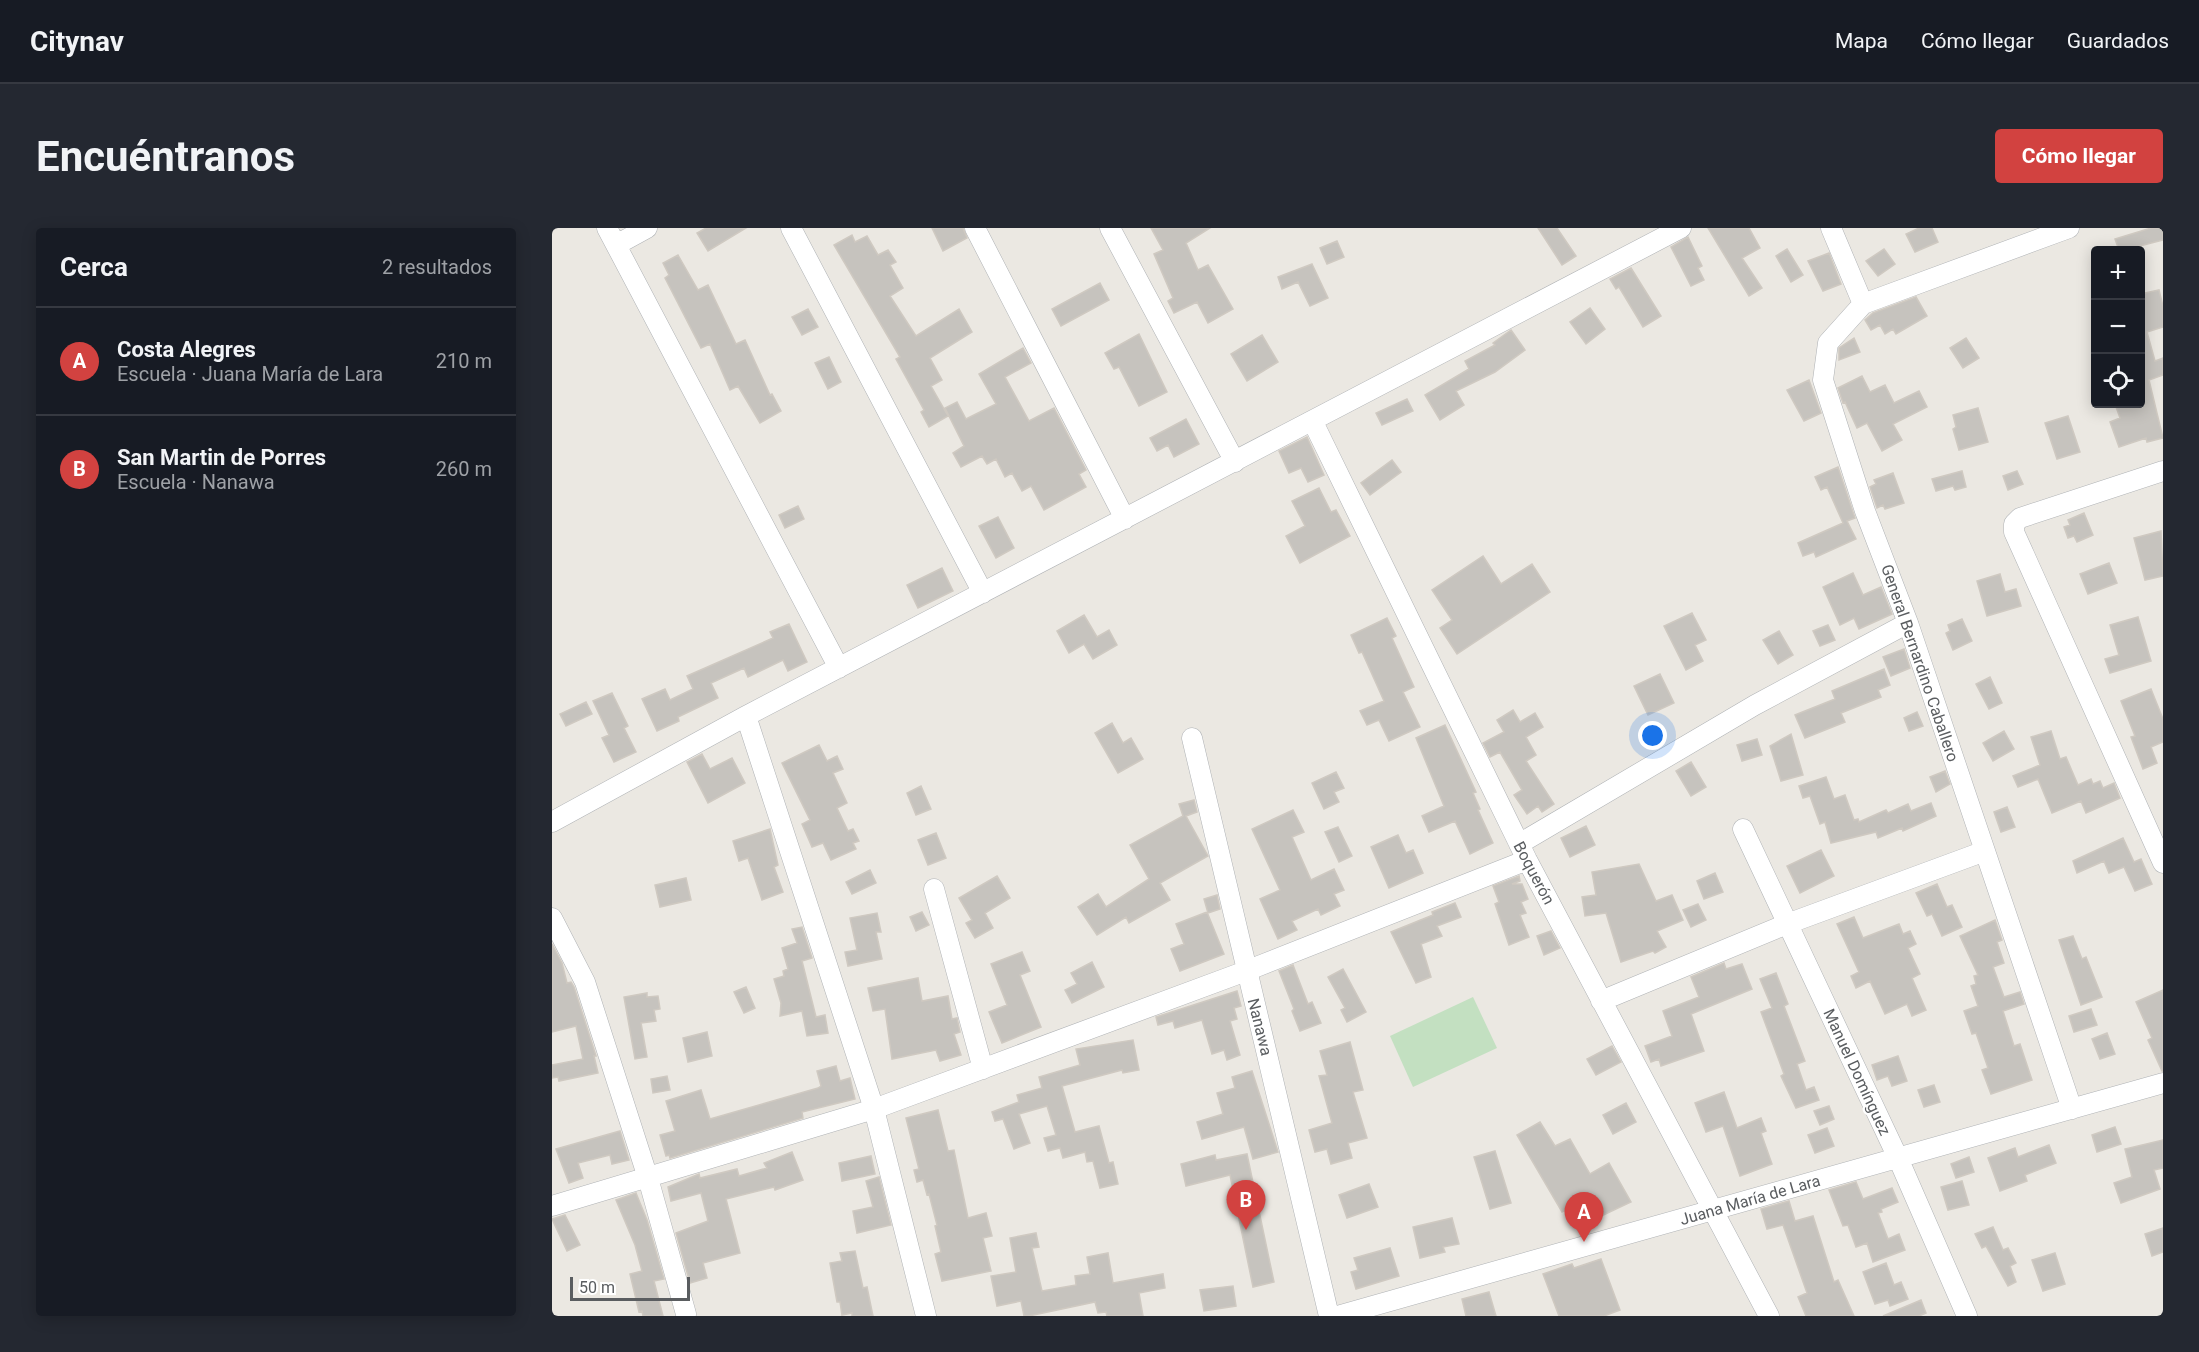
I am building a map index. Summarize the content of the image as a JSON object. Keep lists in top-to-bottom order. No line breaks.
{"streets":{"street":["General Bernardino Caballero","Boquerón","Nanawa","Manuel Domínguez","Juana María de Lara"]},"crossings":[["General Bernardino Caballero","Juana María de Lara"],["Boquerón","Juana María de Lara"],["Manuel Domínguez","Juana María de Lara"]],"scale_bar":"50 m","page":{"header":"Citynav","nav":["Mapa","Cómo llegar","Guardados"],"buttons":"Cómo llegar","title":"Encuéntranos","heading":["Cerca","2 resultados"],"map_buttons":["+","−"],"list":[{"mark":"A","name":"Costa Alegres","note":"Escuela · Juana María de Lara","value":"210 m"},{"mark":"B","name":"San Martin de Porres","note":"Escuela · Nanawa","value":"260 m"}],"pins":["B","A"],"scale":"50 m"}}
